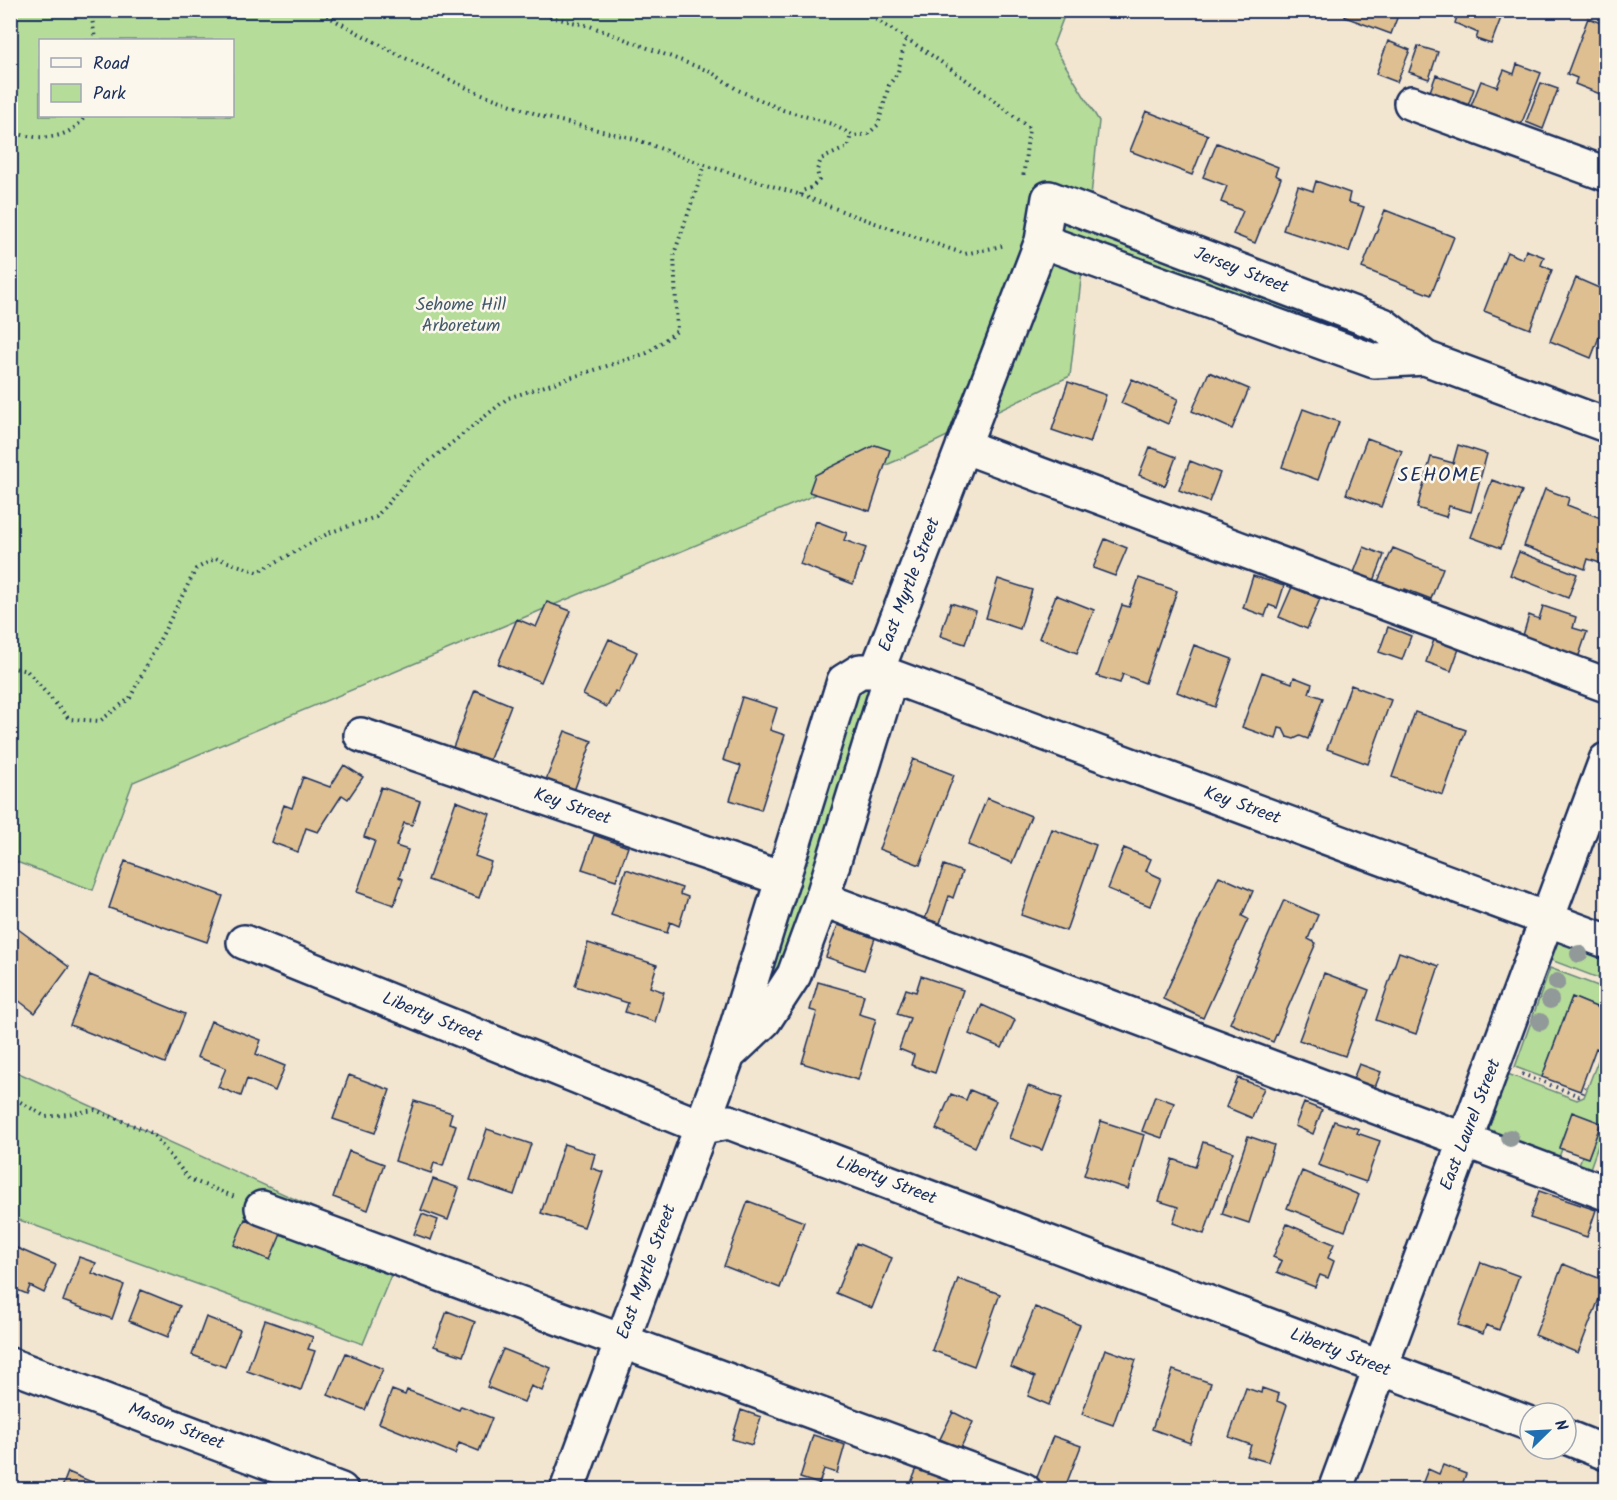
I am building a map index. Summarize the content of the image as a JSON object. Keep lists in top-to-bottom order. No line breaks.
{"streets":{"street":["Jersey Street","East Myrtle Street","Key Street","Liberty Street","East Laurel Street","Mason Street"]},"crossings":[["Jersey Street","East Myrtle Street"],["East Myrtle Street","Key Street"],["East Myrtle Street","Liberty Street"],["Key Street","East Laurel Street"],["Liberty Street","East Laurel Street"]],"districts":["SEHOME"],"parks":["Sehome Hill Arboretum"],"legend":["Road","Park"],"north":"top right"}
